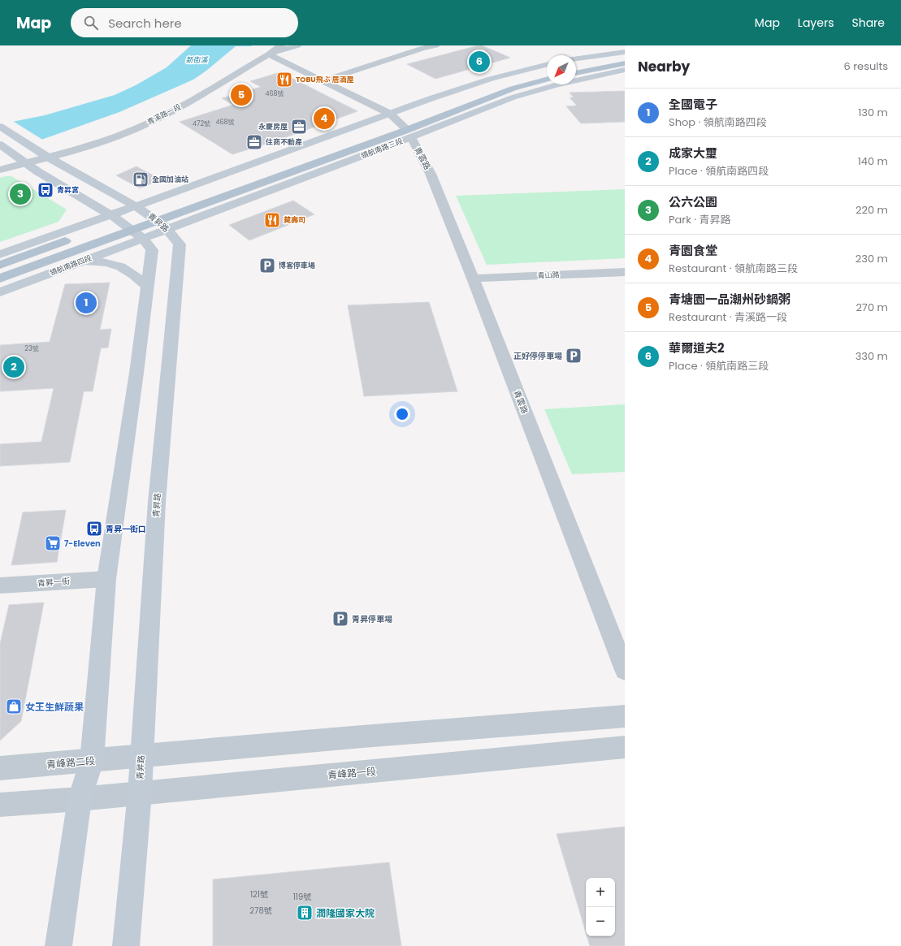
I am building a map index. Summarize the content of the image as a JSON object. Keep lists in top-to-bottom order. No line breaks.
{"streets":{"main road":["領航南路三段","領航南路四段"],"street":["青溪路一段","青雲路","青昇路","青山路","青昇一街","青峰路二段","青峰路一段"]},"crossings":[["青溪路一段","青雲路"],["青溪路一段","青昇路"],["領航南路三段","青雲路"],["領航南路三段","青昇路"],["領航南路三段","領航南路四段"],["青雲路","青山路"],["青昇路","青峰路二段"],["青昇路","青峰路一段"]],"water":["新街溪"],"places":{"restaurant":["TOBU飛ぶ 居酒屋","藏壽司"],"office":["永慶房屋","住商不動產"],"fuel station":["全國加油站"],"bus stop":["青昇宮","青昇一街口"],"parking":["博客停車場","正好停停車場","青昇停車場"],"supermarket":["7-Eleven"],"shop":["女王生鮮蔬果"],"building":["潤隆國家大院"]},"house_numbers":["468號","468號","472號","23號","121號","119號","278號"],"north":"bottom left","page":{"header":"Map","search":"Search here","nav":["Map","Layers","Share"],"heading":["Nearby","6 results"],"pins":["6","5","4","3","1","2"],"list":[{"mark":"1","name":"全國電子","note":"Shop · 領航南路四段","value":"130 m"},{"mark":"2","name":"成家大璽","note":"Place · 領航南路四段","value":"140 m"},{"mark":"3","name":"公六公園","note":"Park · 青昇路","value":"220 m"},{"mark":"4","name":"青園食堂","note":"Restaurant · 領航南路三段","value":"230 m"},{"mark":"5","name":"青塘園一品潮州砂鍋粥","note":"Restaurant · 青溪路一段","value":"270 m"},{"mark":"6","name":"華爾道夫2","note":"Place · 領航南路三段","value":"330 m"}],"map_buttons":["+","−"]}}
